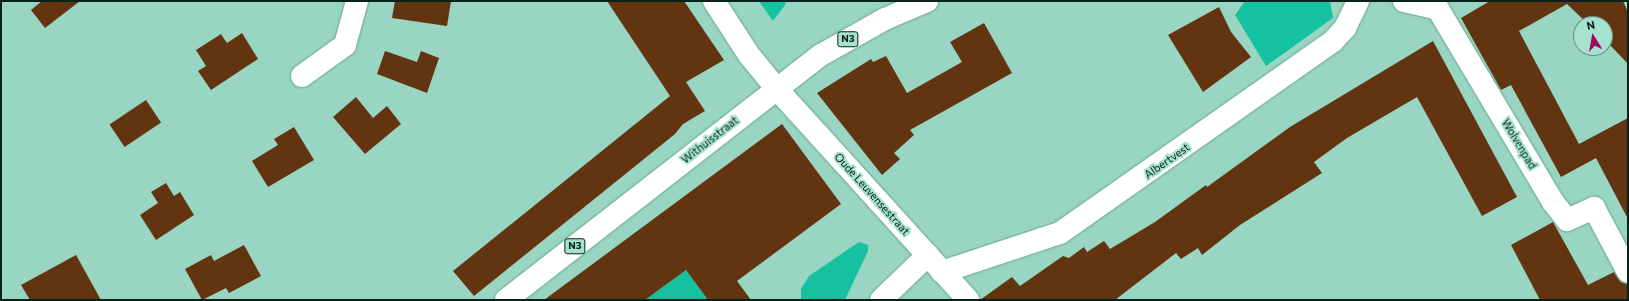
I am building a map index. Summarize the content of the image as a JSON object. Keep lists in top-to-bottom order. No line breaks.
{"streets":{"street":["N3","Withuisstraat","Wolvenpad","Albertvest","Oude Leuvensestraat"]},"crossings":[["Withuisstraat","Oude Leuvensestraat"],["Albertvest","Oude Leuvensestraat"]],"north":"top"}
